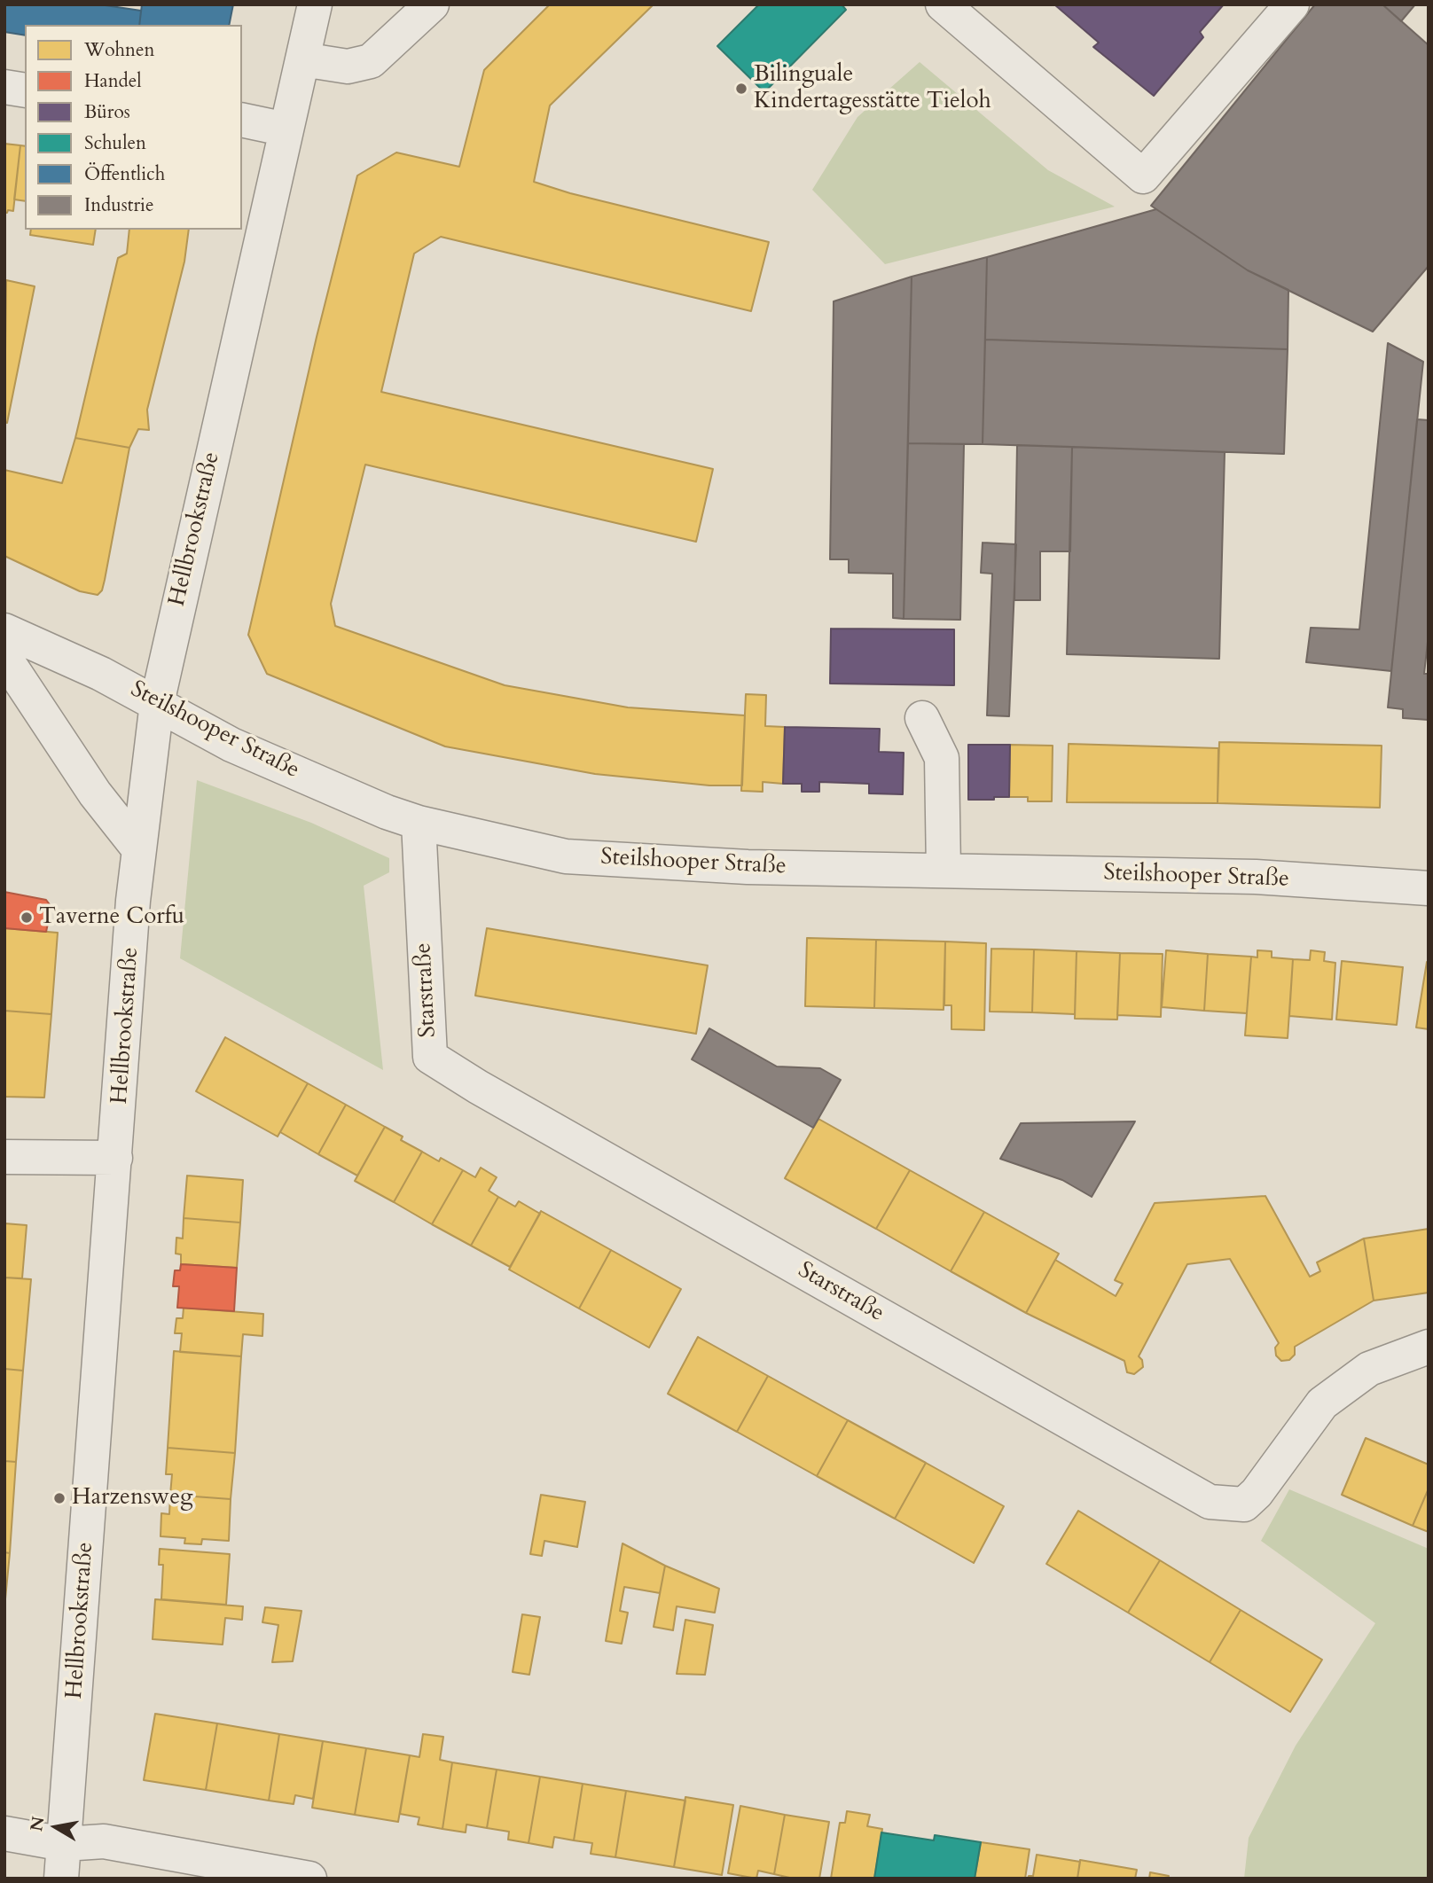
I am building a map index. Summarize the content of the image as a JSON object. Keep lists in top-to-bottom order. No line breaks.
{"streets":{"street":["Hellbrookstraße","Steilshooper Straße","Starstraße"]},"crossings":[["Hellbrookstraße","Steilshooper Straße"],["Steilshooper Straße","Starstraße"]],"places":["Bilinguale Kindertagesstätte Tieloh","Taverne Corfu","Harzensweg"],"legend":["Wohnen","Handel","Büros","Schulen","Öffentlich","Industrie"],"north":"left"}
